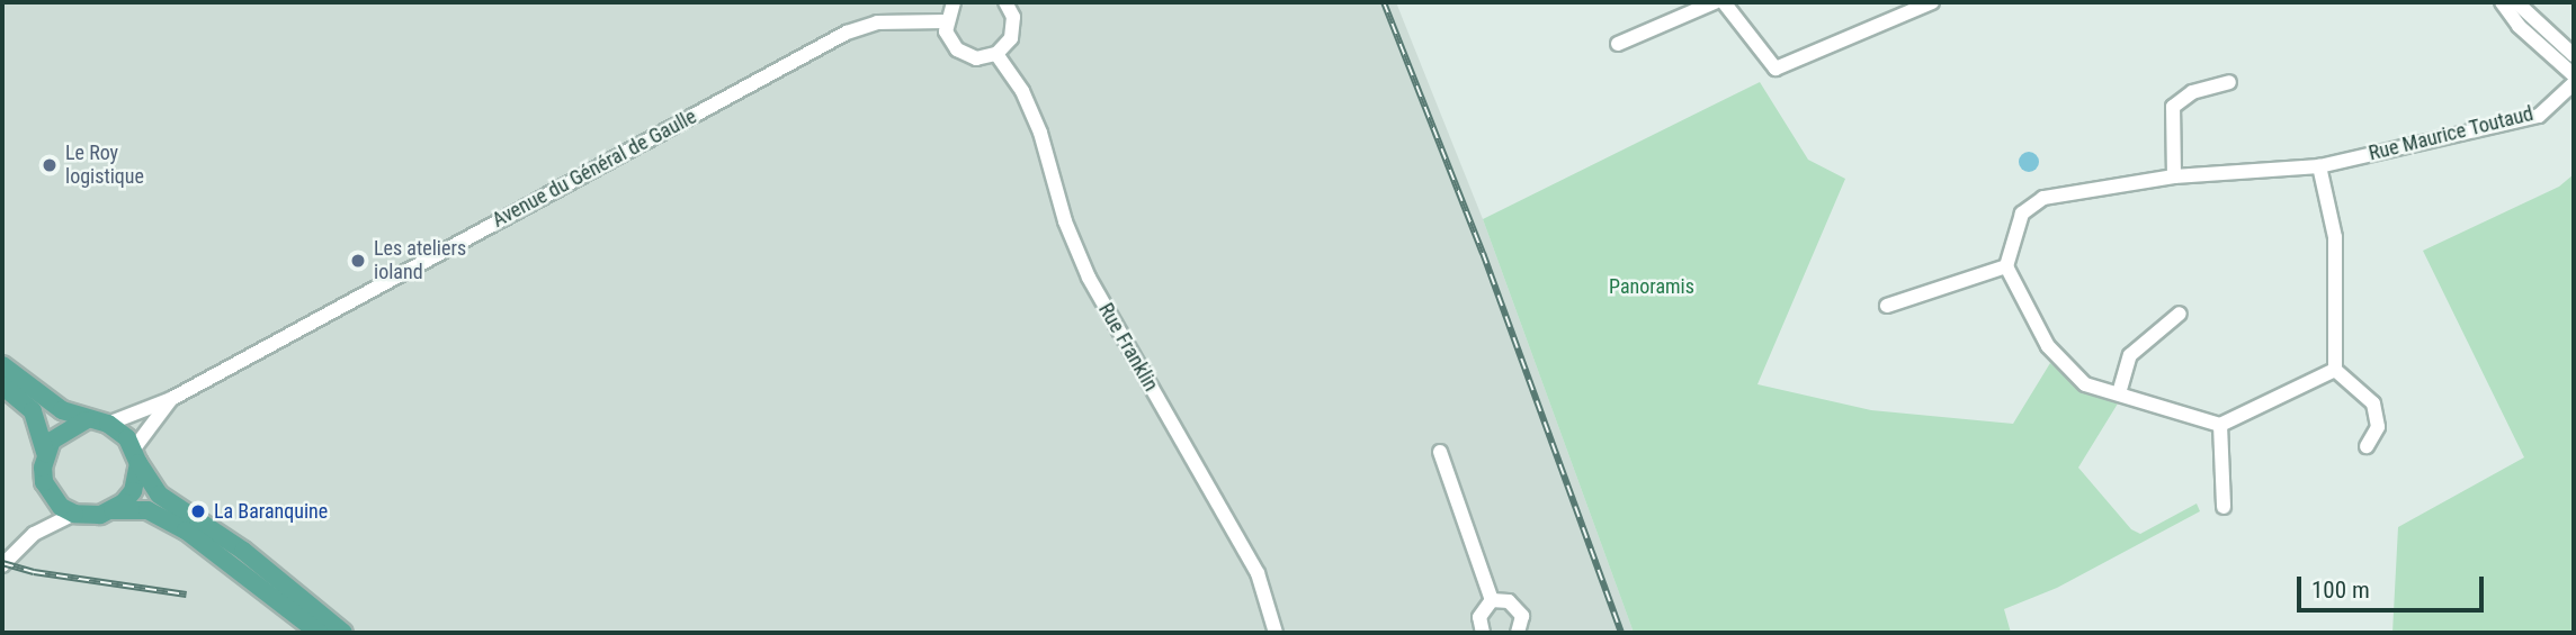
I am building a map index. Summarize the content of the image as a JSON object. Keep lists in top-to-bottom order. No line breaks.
{"streets":{"street":["Rue Maurice Toutaud","Avenue du Général de Gaulle","Rue Franklin"]},"parks":["Panoramis"],"places":["Le Roy logistique","Les ateliers ioland","La Baranquine"],"scale_bar":"100 m"}
